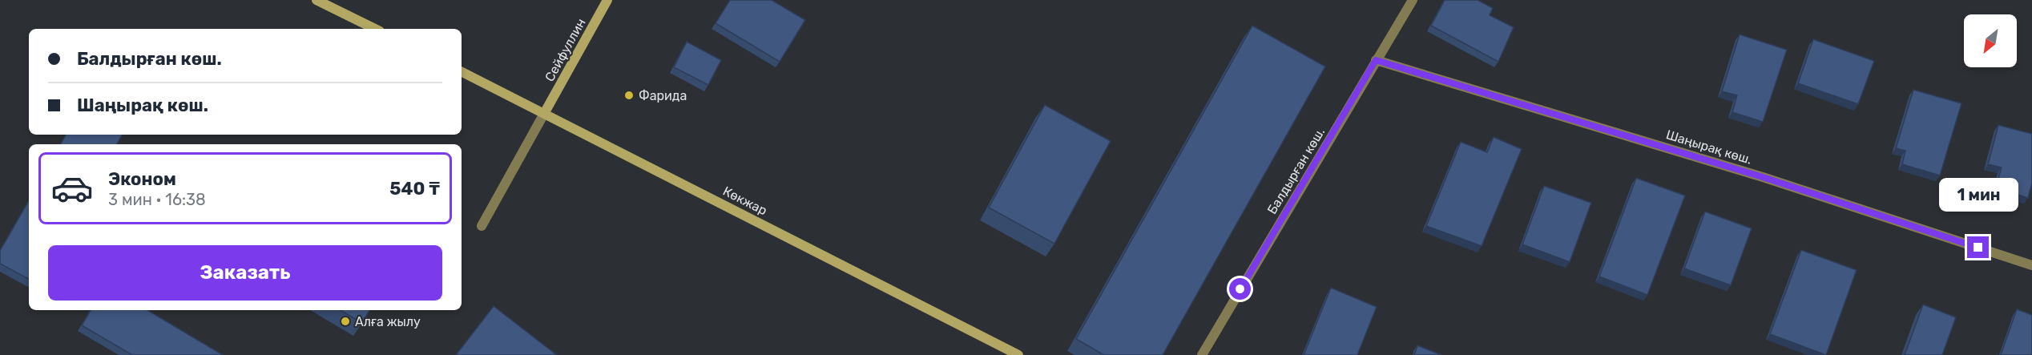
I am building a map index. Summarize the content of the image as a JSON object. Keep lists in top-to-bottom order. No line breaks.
{"streets":{"street":["Сейфуллин","Шаңырақ көш.","Балдырған көш.","Көкжар"]},"crossings":[["Сейфуллин","Көкжар"],["Шаңырақ көш.","Балдырған көш."]],"places":["Фарида","Алға жылу"],"north":"bottom left","page":{"banner":["Балдырған көш.","Шаңырақ көш."],"list":[{"name":"Эконом","note":"3 мин · 16:38","value":"540 ₸"}],"bubble":"1 мин","buttons":"Заказать"}}
